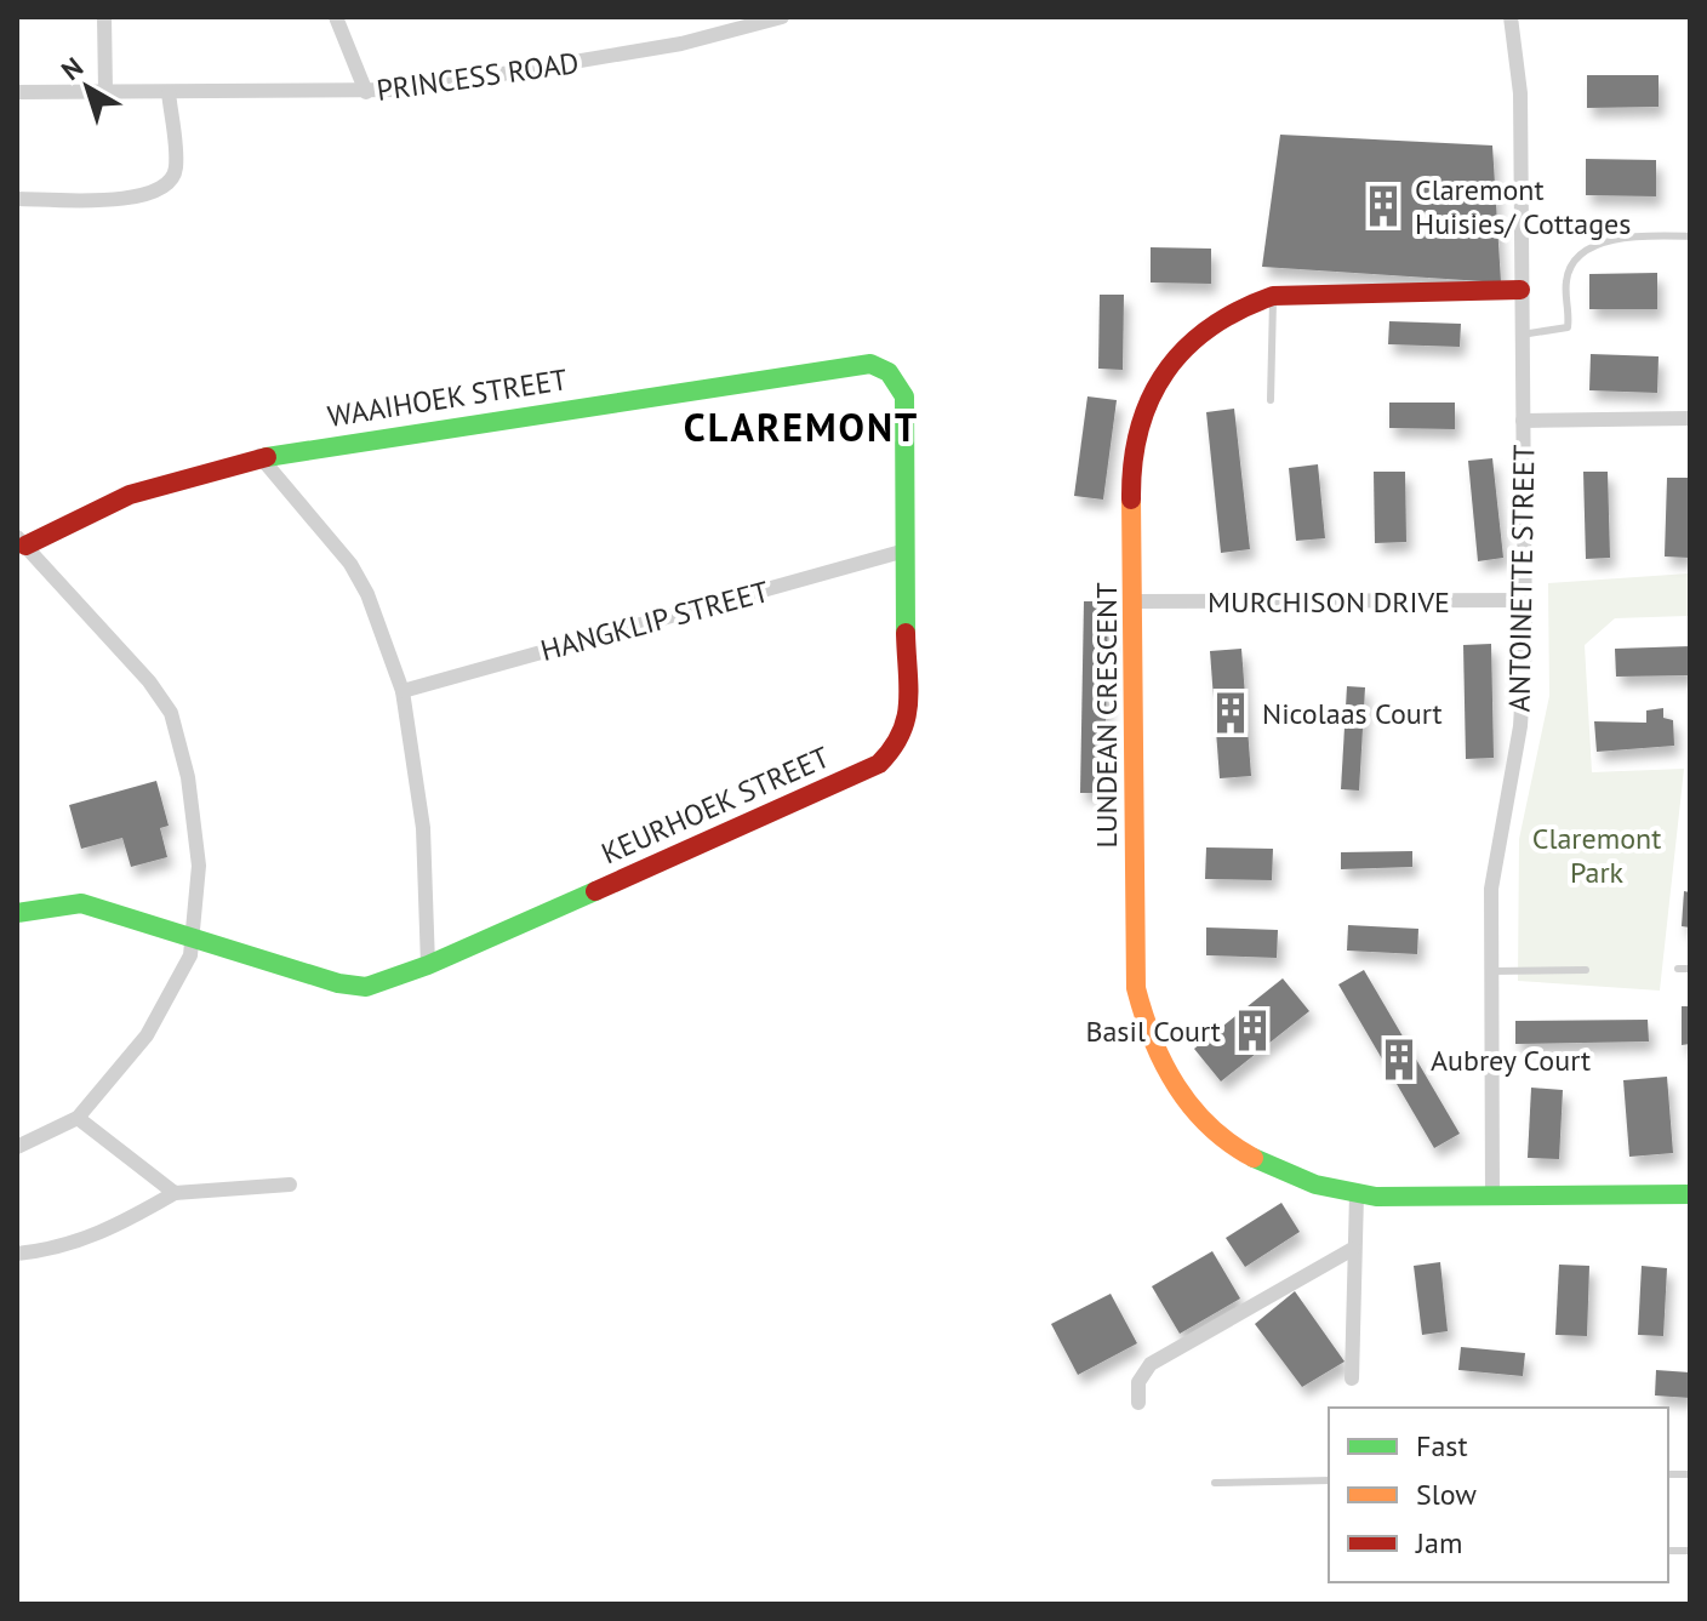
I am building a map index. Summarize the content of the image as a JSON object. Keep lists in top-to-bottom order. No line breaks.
{"streets":{"street":["PRINCESS ROAD","WAAIHOEK STREET","ANTOINETTE STREET","MURCHISON DRIVE","HANGKLIP STREET","LUNDEAN CRESCENT","KEURHOEK STREET"]},"crossings":[["WAAIHOEK STREET","KEURHOEK STREET"],["ANTOINETTE STREET","MURCHISON DRIVE"],["ANTOINETTE STREET","LUNDEAN CRESCENT"],["MURCHISON DRIVE","LUNDEAN CRESCENT"],["HANGKLIP STREET","KEURHOEK STREET"]],"districts":["CLAREMONT"],"parks":["Claremont Park"],"places":{"building":["Claremont Huisies/ Cottages","Nicolaas Court","Basil Court","Aubrey Court"]},"legend":["Fast","Slow","Jam"],"north":"top left"}
